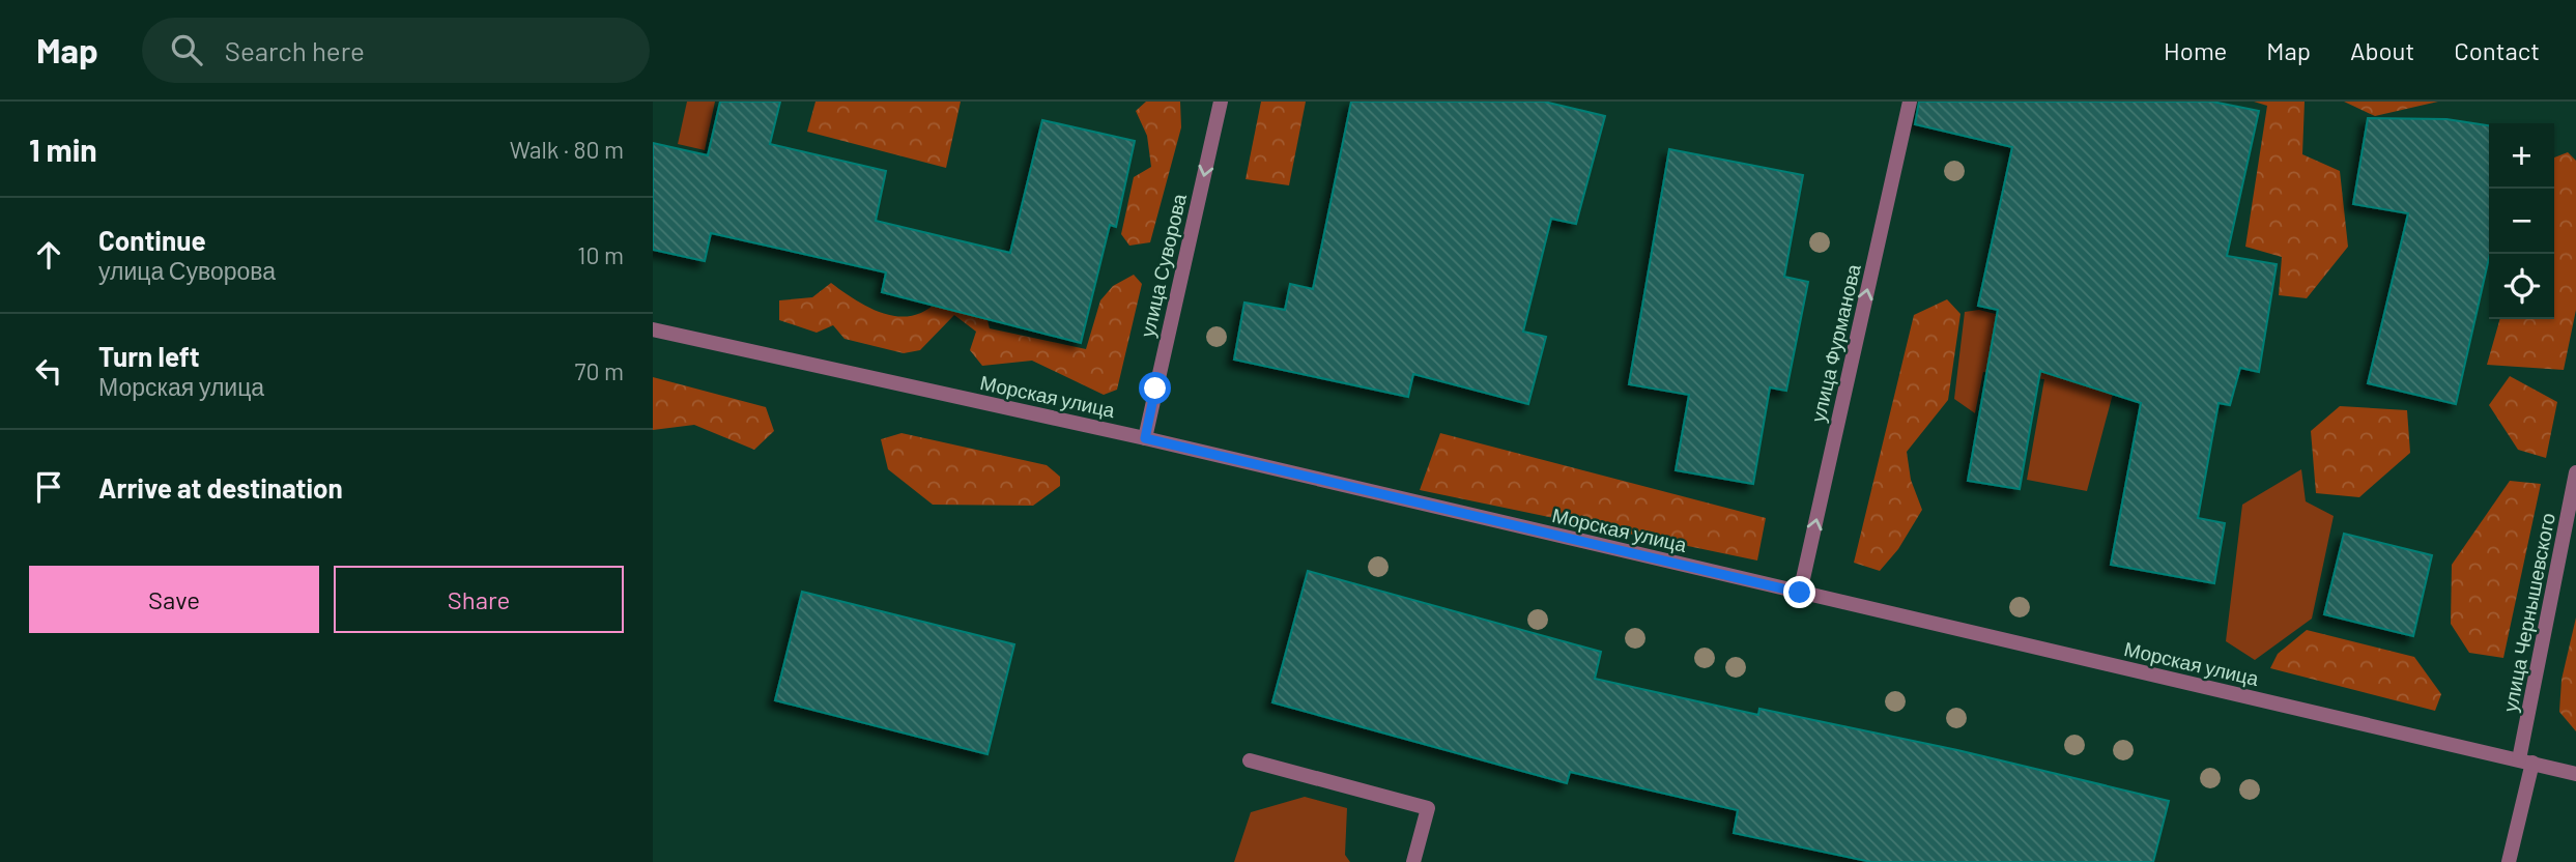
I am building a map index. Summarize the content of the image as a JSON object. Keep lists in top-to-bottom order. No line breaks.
{"streets":{"street":["улица Суворова","улица Фурманова","Морская улица","улица Чернышевского"]},"crossings":[["улица Суворова","Морская улица"],["улица Фурманова","Морская улица"],["Морская улица","улица Чернышевского"]],"one_way":["улица Суворова","улица Фурманова"],"page":{"header":"Map","search":"Search here","nav":["Home","Map","About","Contact"],"heading":["1 min","Walk · 80 m"],"map_buttons":["+","−"],"list":[["Continue","улица Суворова","10 m"],["Turn left","Морская улица","70 m"],"Arrive at destination"],"buttons":["Save","Share"]}}
